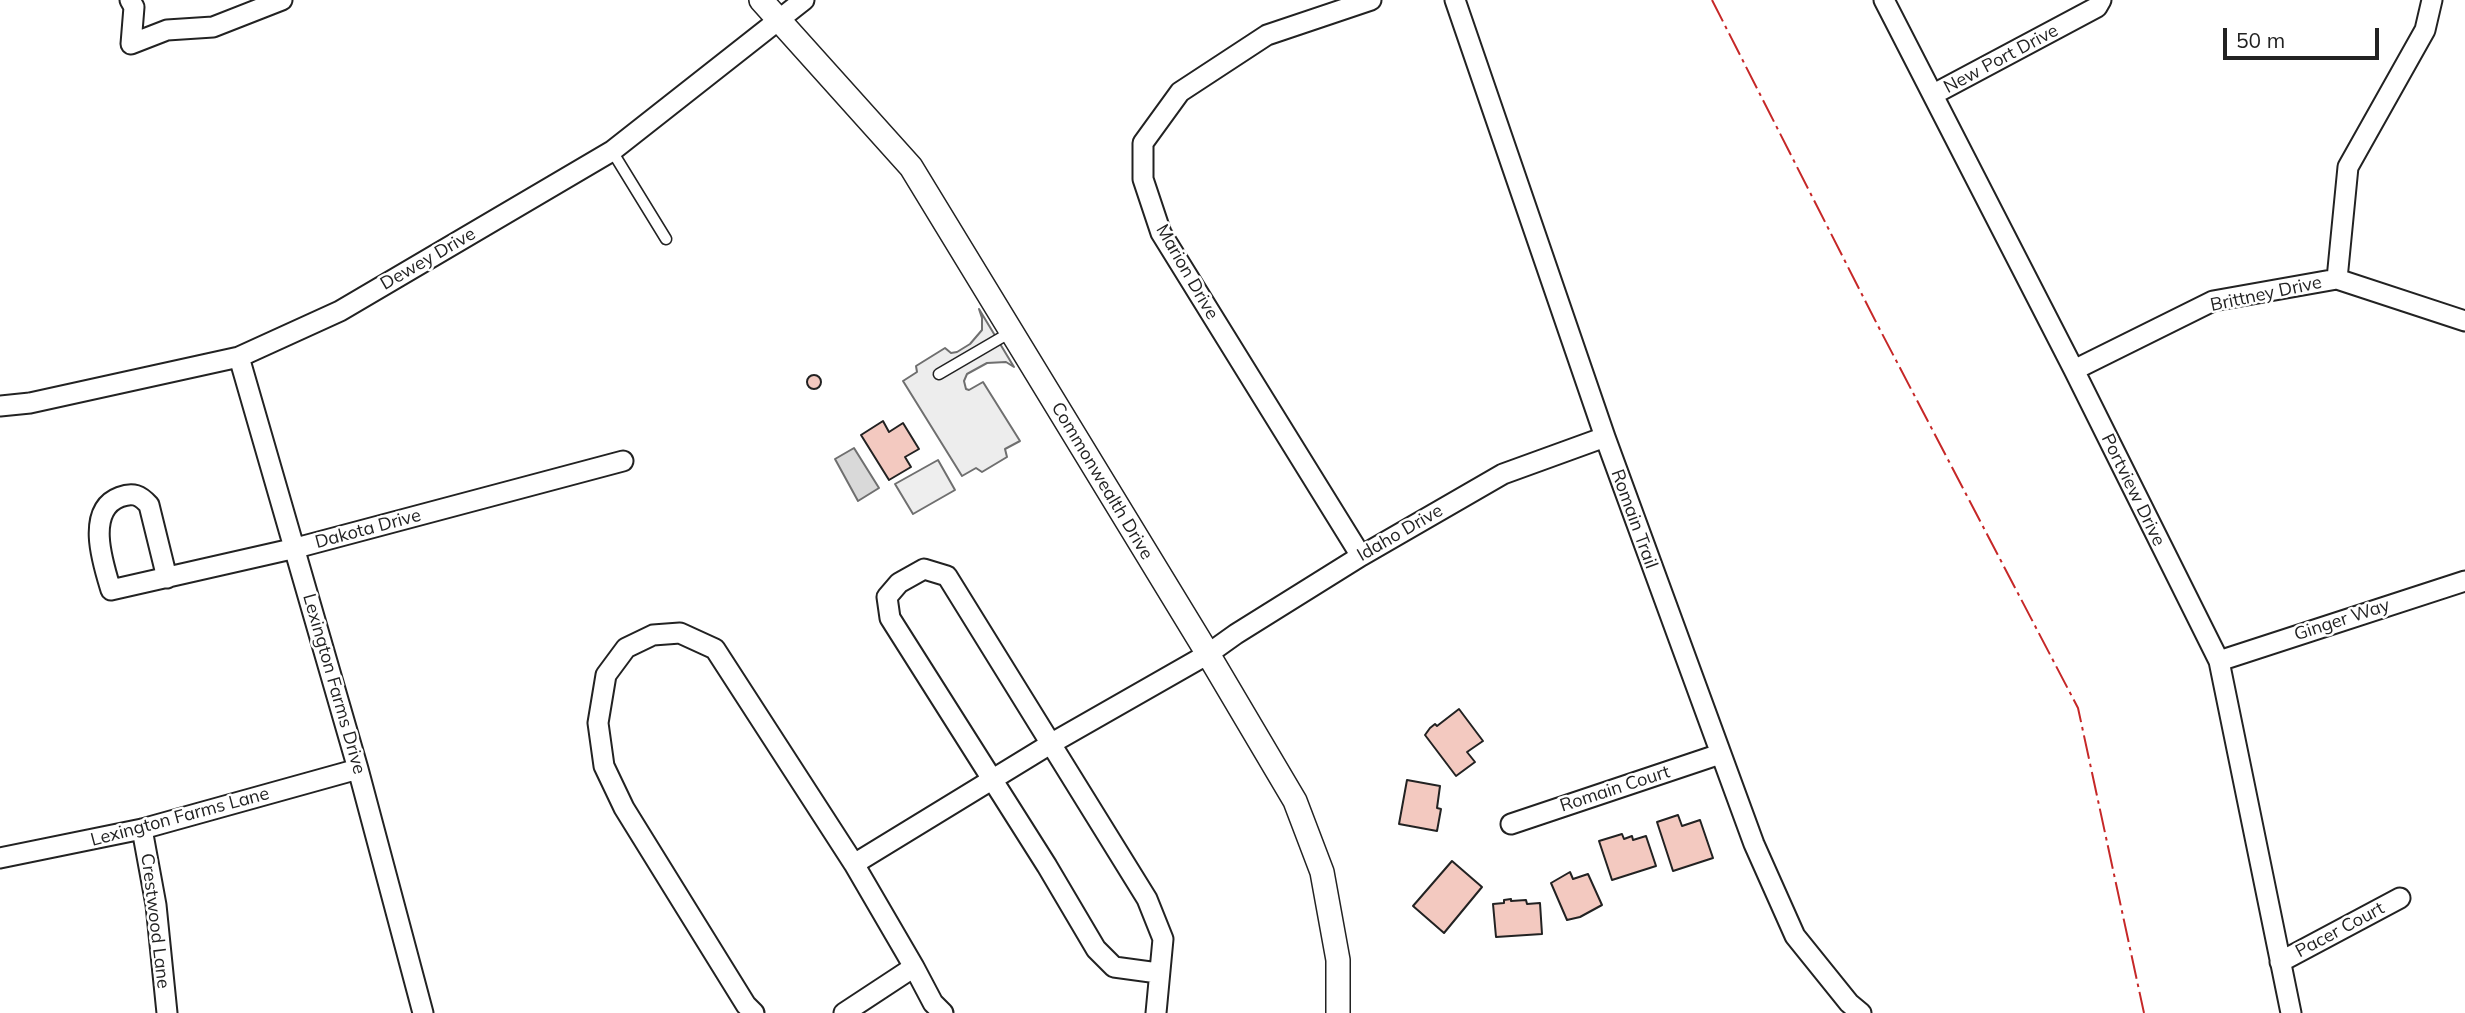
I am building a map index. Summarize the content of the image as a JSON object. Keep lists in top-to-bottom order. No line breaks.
{"streets":{"street":["New Port Drive","Dewey Drive","Marion Drive","Brittney Drive","Commonwealth Drive","Portview Drive","Romain Trail","Dakota Drive","Idaho Drive","Ginger Way","Lexington Farms Drive","Romain Court","Lexington Farms Lane","Crestwood Lane","Pacer Court"]},"crossings":[["New Port Drive","Portview Drive"],["Dewey Drive","Commonwealth Drive"],["Dewey Drive","Lexington Farms Drive"],["Marion Drive","Idaho Drive"],["Brittney Drive","Portview Drive"],["Commonwealth Drive","Idaho Drive"],["Portview Drive","Ginger Way"],["Portview Drive","Pacer Court"],["Romain Trail","Idaho Drive"],["Romain Trail","Romain Court"],["Dakota Drive","Lexington Farms Drive"],["Lexington Farms Drive","Lexington Farms Lane"],["Lexington Farms Lane","Crestwood Lane"]],"scale_bar":"50 m"}
